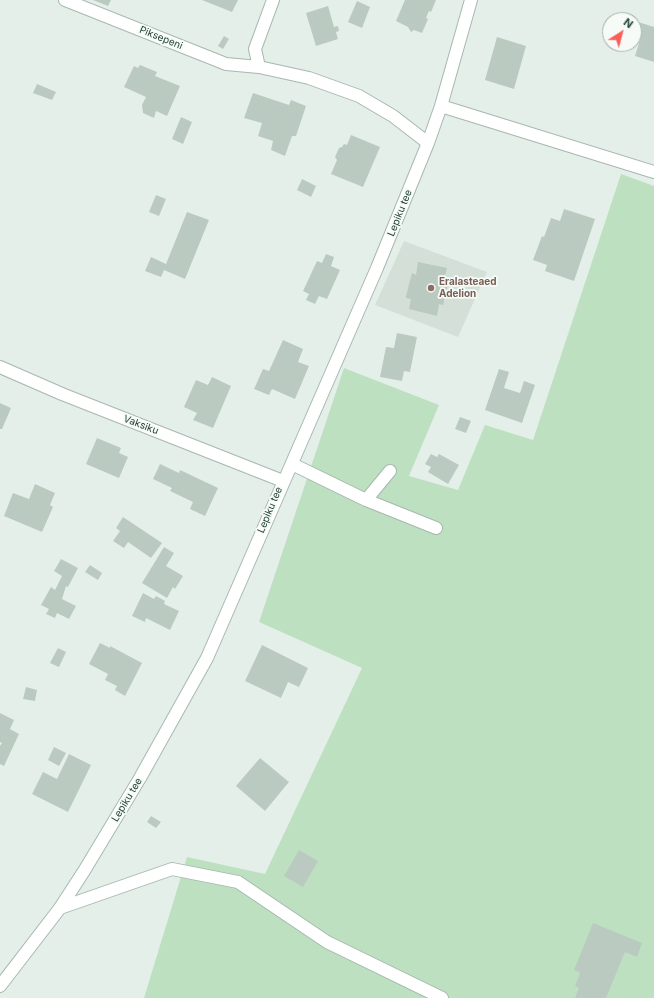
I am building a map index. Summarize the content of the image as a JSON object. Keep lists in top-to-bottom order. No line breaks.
{"streets":{"street":["Piksepeni","Lepiku tee","Vaksiku"]},"crossings":[["Piksepeni","Lepiku tee"],["Lepiku tee","Vaksiku"]],"places":["Eralasteaed Adelion"],"north":"top right"}
